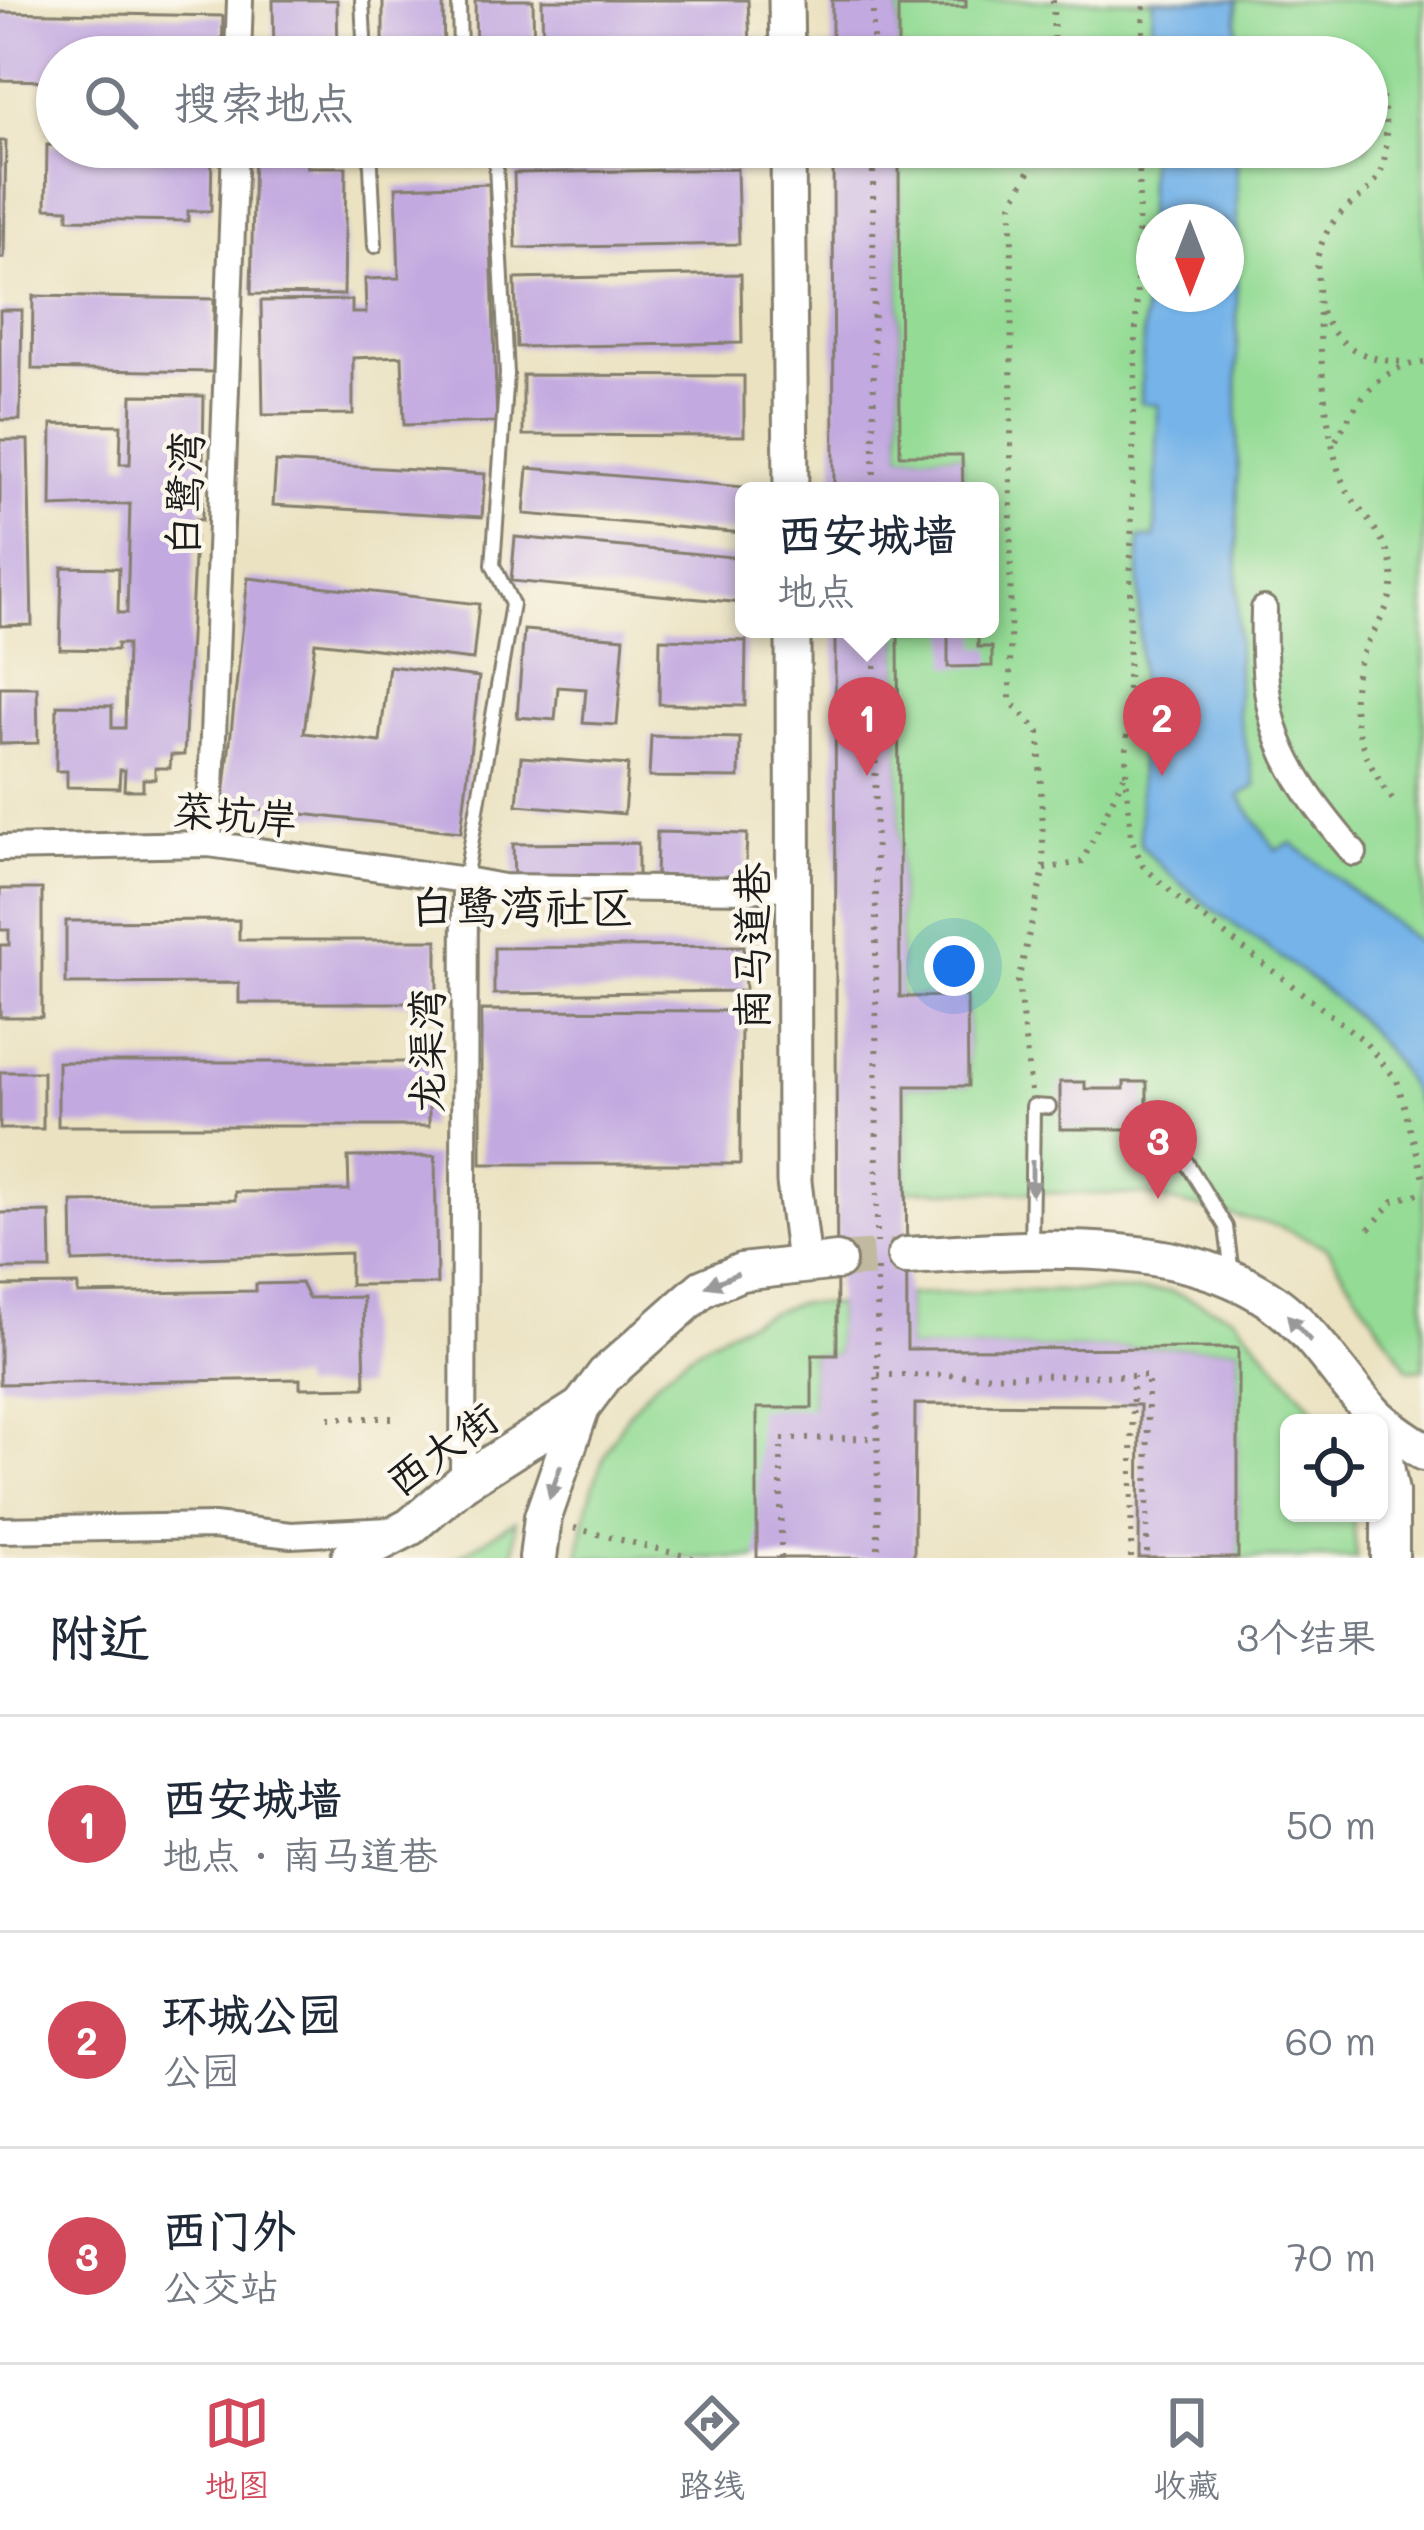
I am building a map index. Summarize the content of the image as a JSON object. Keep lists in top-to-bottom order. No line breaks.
{"streets":{"main road":["西大街"],"street":["白鹭湾","菜坑岸","南马道巷","龙渠湾"]},"crossings":[["白鹭湾","菜坑岸"],["菜坑岸","龙渠湾"],["龙渠湾","西大街"]],"districts":["白鹭湾社区"],"north":"bottom","page":{"search":"搜索地点","popup":["西安城墙","地点"],"pins":["1","2","3"],"heading":["附近","3个结果"],"list":[{"mark":"1","name":"西安城墙","note":"地点 · 南马道巷","value":"50 m"},{"mark":"2","name":"环城公园","note":"公园","value":"60 m"},{"mark":"3","name":"西门外","note":"公交站","value":"70 m"}],"nav":["地图","路线","收藏"]}}
